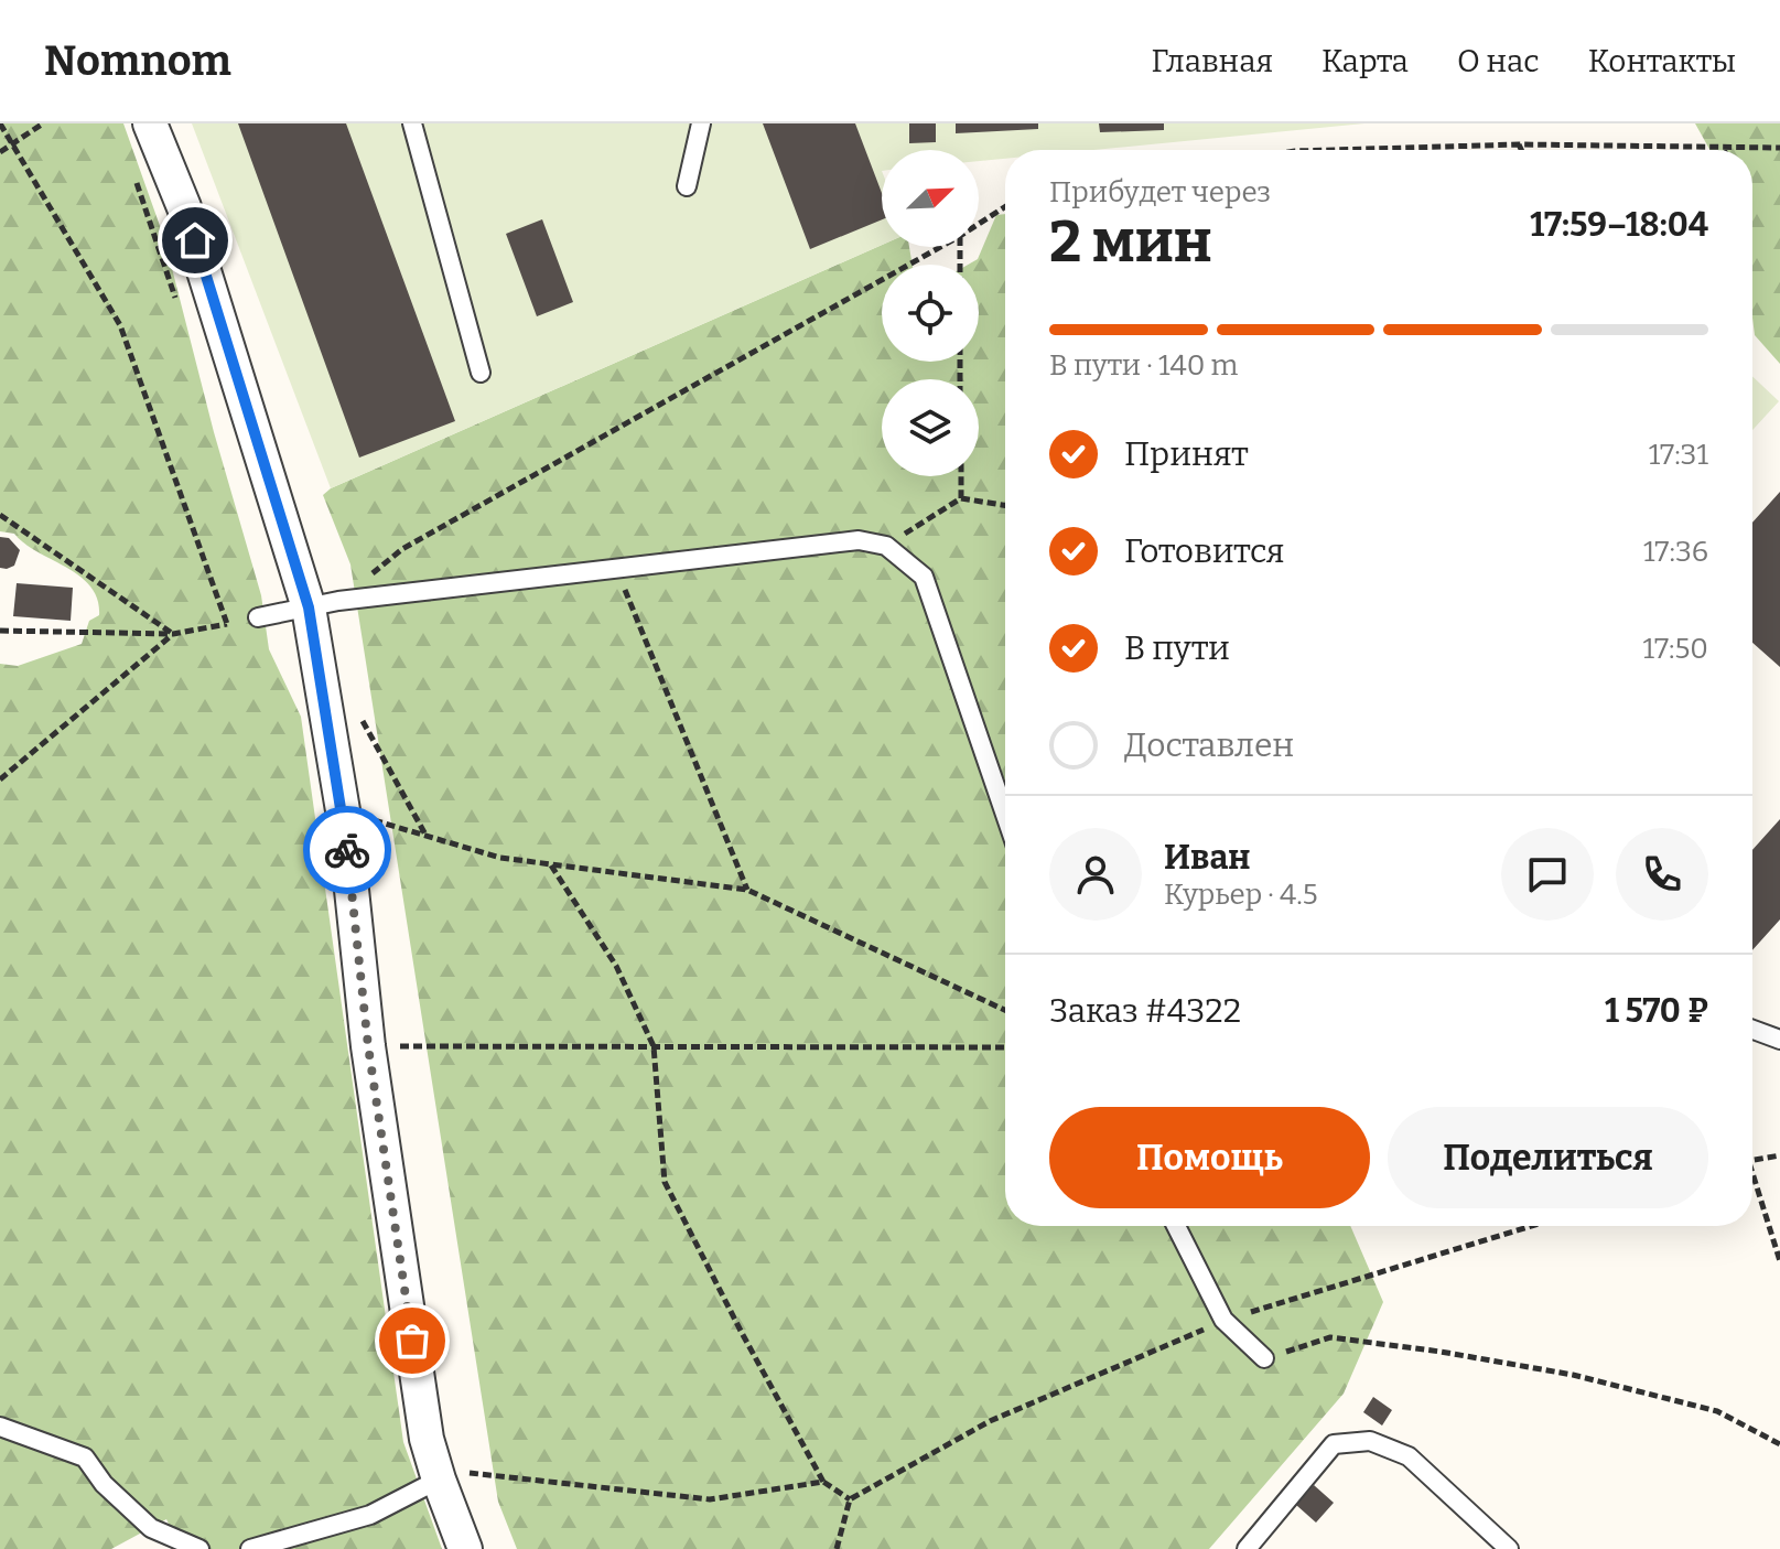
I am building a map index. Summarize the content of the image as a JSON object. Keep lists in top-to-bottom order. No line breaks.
{"north":"top right","page":{"header":"Nomnom","nav":["Главная","Карта","О нас","Контакты"],"heading":["2 мин","Прибудет через","17:59–18:04"],"panel":["Иван","Курьер · 4.5","Заказ #4322","1 570 ₽"],"bar":"В пути · 140 m","list":[["Принят","17:31"],["Готовится","17:36"],["В пути","17:50"],"Доставлен"],"buttons":["Помощь","Поделиться"]}}
